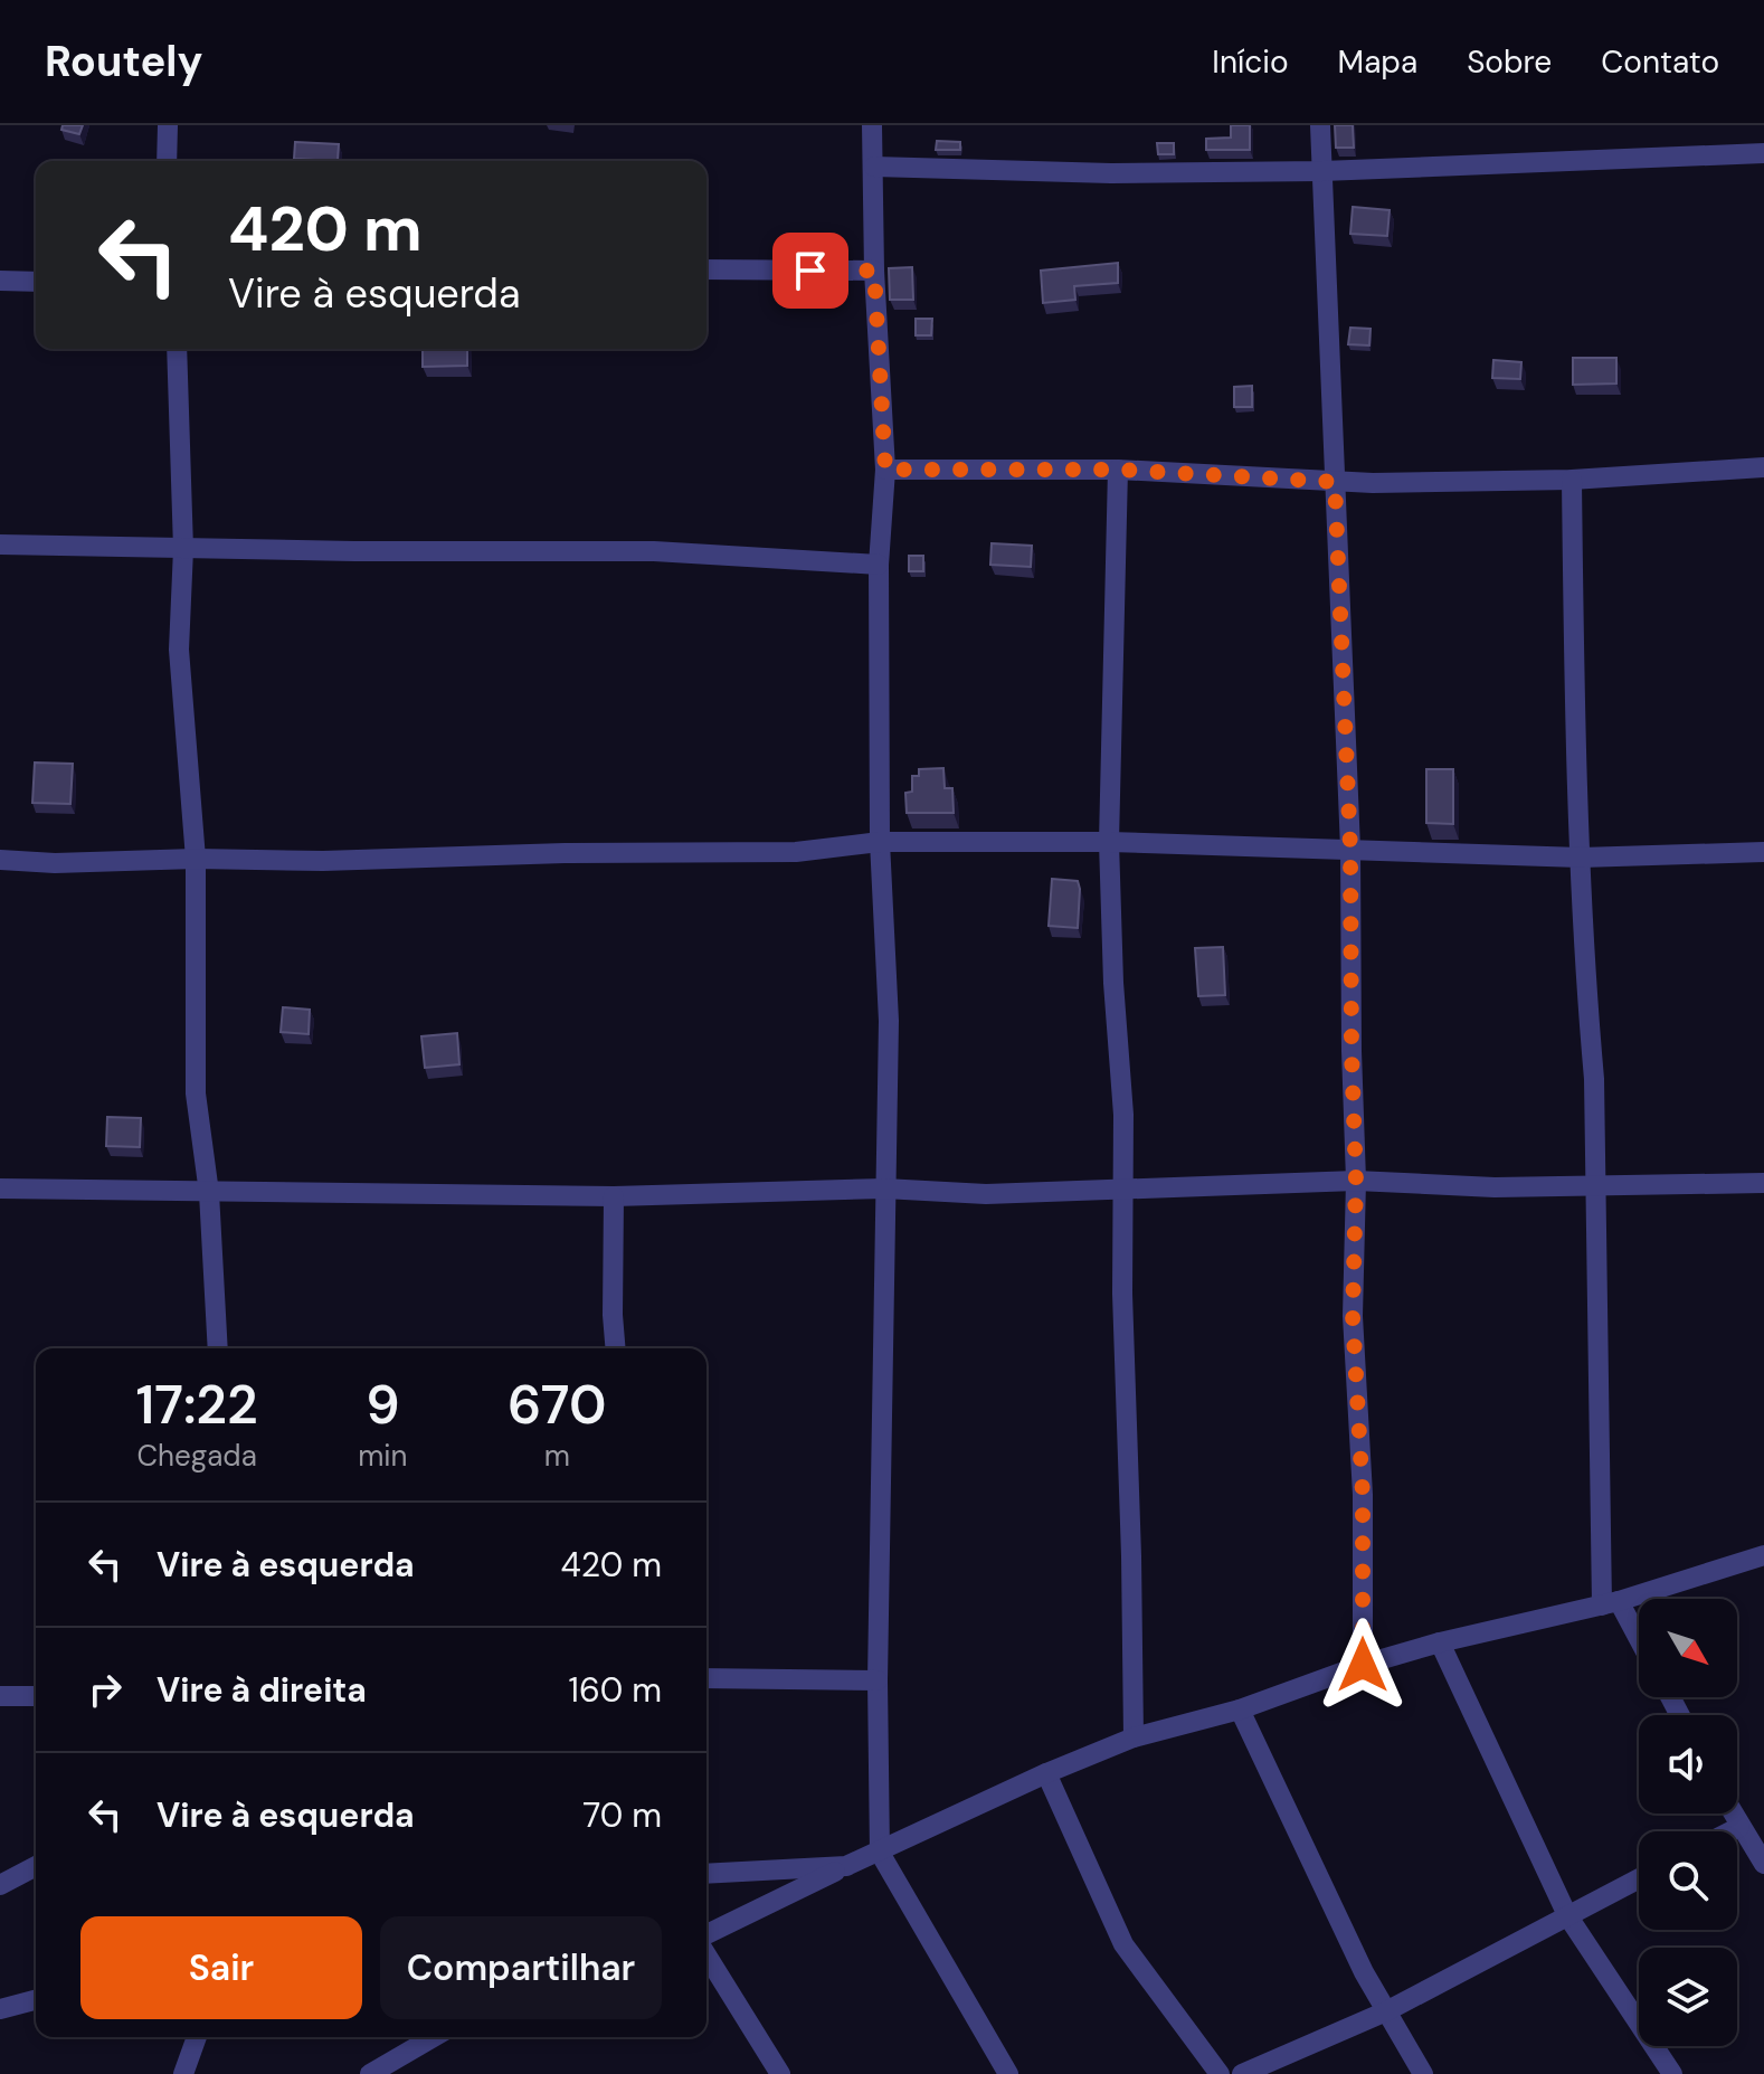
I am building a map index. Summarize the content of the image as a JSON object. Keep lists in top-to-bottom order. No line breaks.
{"north":"bottom right","page":{"header":"Routely","nav":["Início","Mapa","Sobre","Contato"],"turn":["420 m","Vire à esquerda"],"eta":["17:22","Chegada","9","min","670","m"],"list":[{"name":"Vire à esquerda","value":"420 m"},{"name":"Vire à direita","value":"160 m"},{"name":"Vire à esquerda","value":"70 m"}],"buttons":["Sair","Compartilhar"]}}
